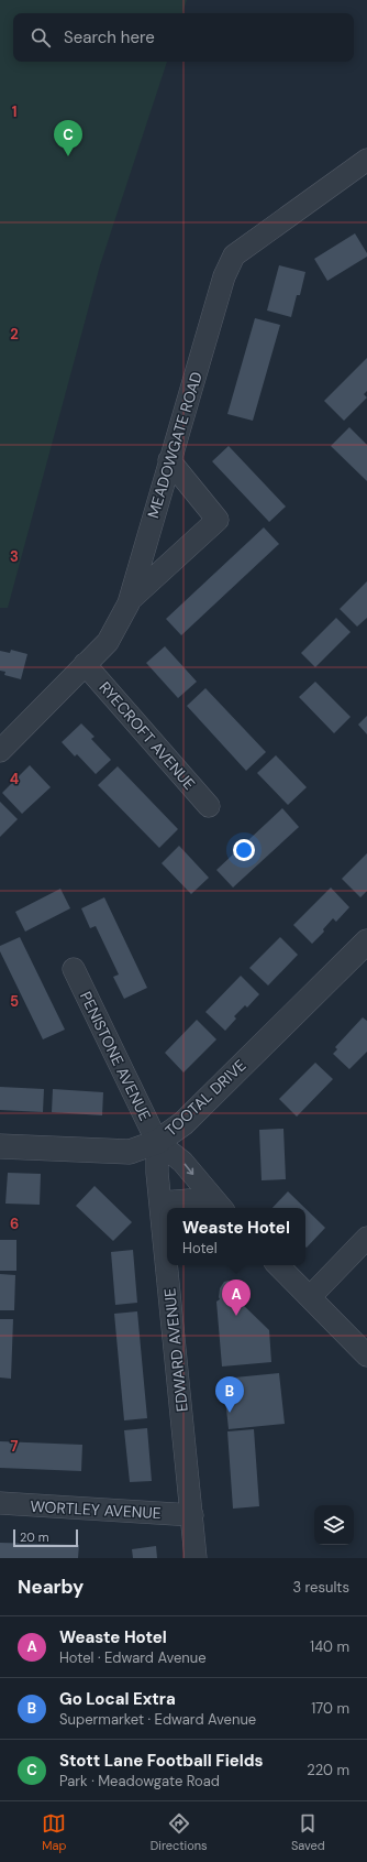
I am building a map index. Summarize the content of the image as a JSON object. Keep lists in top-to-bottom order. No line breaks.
{"streets":{"street":["MEADOWGATE ROAD","RYECROFT AVENUE","PENISTONE AVENUE","TOOTAL DRIVE","EDWARD AVENUE","WORTLEY AVENUE"]},"crossings":[["MEADOWGATE ROAD","RYECROFT AVENUE"],["PENISTONE AVENUE","TOOTAL DRIVE"],["PENISTONE AVENUE","EDWARD AVENUE"],["TOOTAL DRIVE","EDWARD AVENUE"],["EDWARD AVENUE","WORTLEY AVENUE"]],"scale_bar":"20 m","page":{"search":"Search here","pins":["C","A","B"],"popup":["Weaste Hotel","Hotel"],"scale":"20 m","heading":["Nearby","3 results"],"list":[{"mark":"A","name":"Weaste Hotel","note":"Hotel · Edward Avenue","value":"140 m"},{"mark":"B","name":"Go Local Extra","note":"Supermarket · Edward Avenue","value":"170 m"},{"mark":"C","name":"Stott Lane Football Fields","note":"Park · Meadowgate Road","value":"220 m"}],"nav":["Map","Directions","Saved"]},"grid":{"rows":["1","2","3","4","5","6","7"]}}
